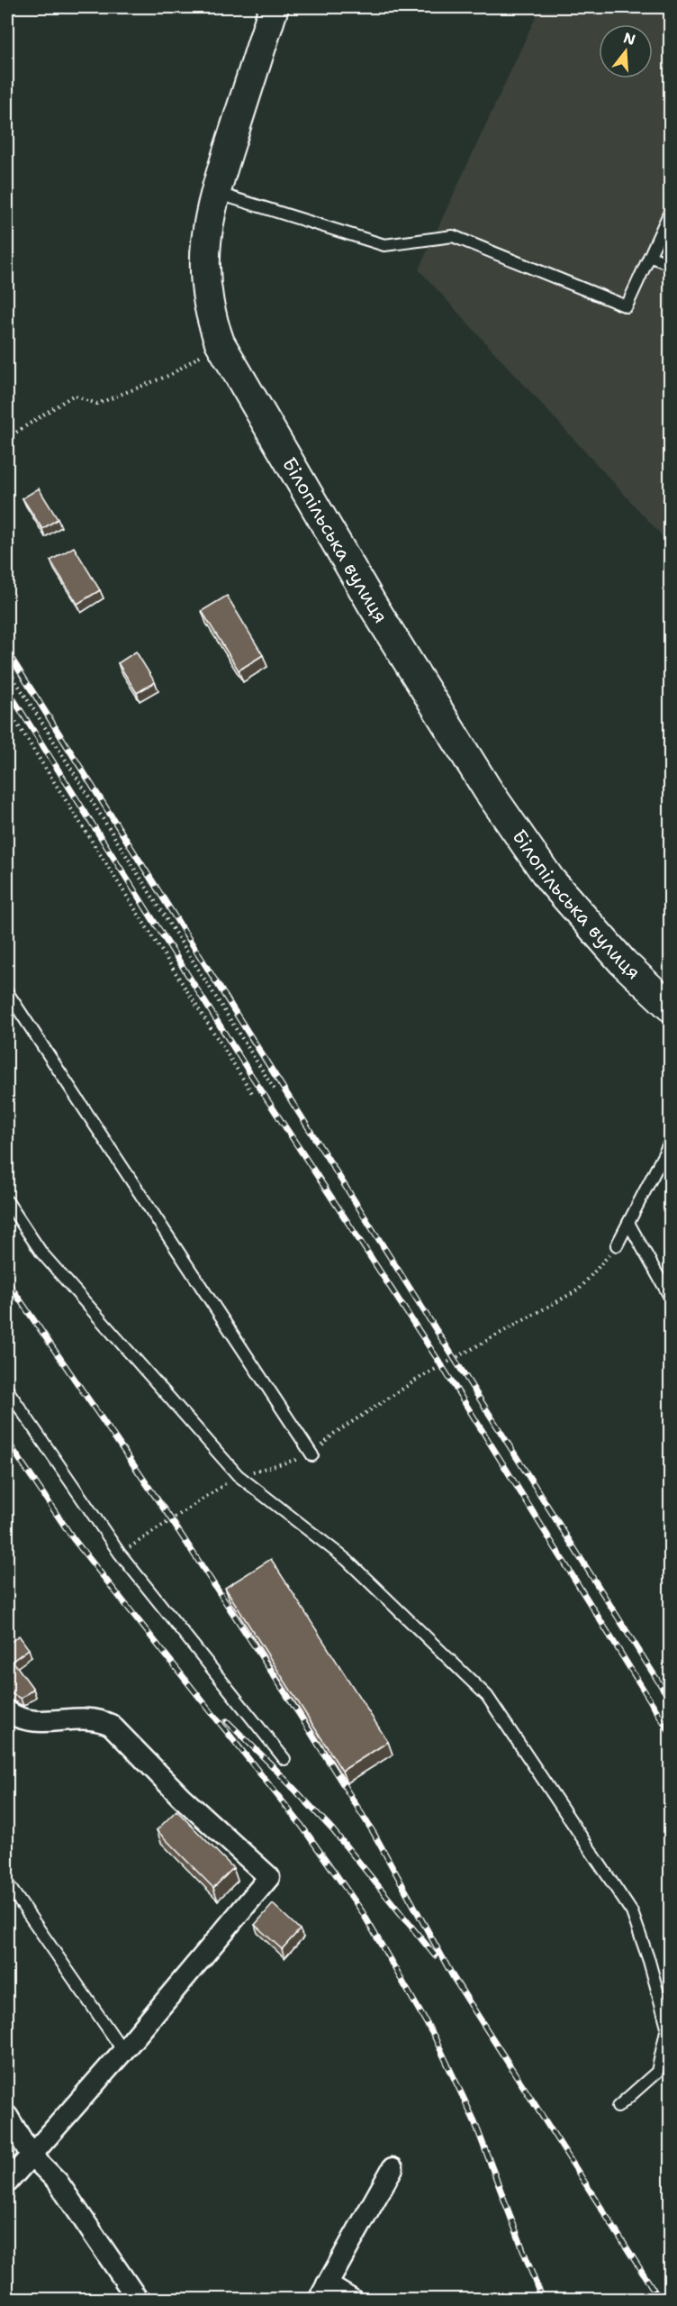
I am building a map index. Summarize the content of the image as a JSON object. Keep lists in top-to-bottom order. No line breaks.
{"streets":{"main road":["Білопільська вулиця"]},"north":"top"}
